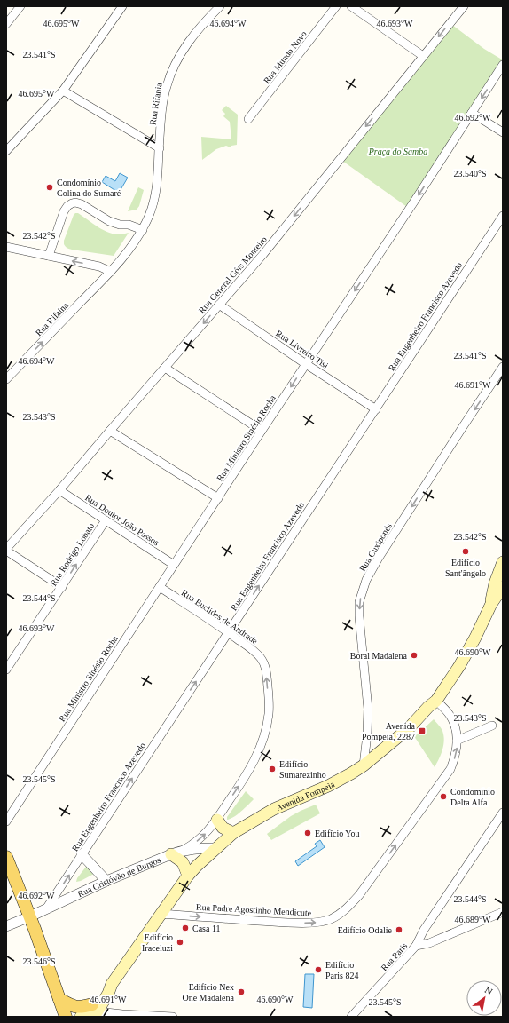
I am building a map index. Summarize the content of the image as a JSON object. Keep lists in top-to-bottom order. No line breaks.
{"streets":{"main road":["Avenida Pompeia"],"street":["Rua Mundo Novo","Rua Rifania","Rua General Góis Monteiro","Rua Engenheiro Francisco Azevedo","Rua Rifaina","Rua Livreiro Tisi","Rua Ministro Sinésio Rocha","Rua Doutor João Passos","Rua Cuxiponés","Rua Rodrigo Lobato","Rua Euclides de Andrade","Rua Cristóvão de Burgos","Rua Padre Agostinho Mendicute","Rua Paris"]},"crossings":[["Rua Rifania","Rua Rifaina"],["Rua General Góis Monteiro","Rua Livreiro Tisi"],["Rua General Góis Monteiro","Rua Doutor João Passos"],["Rua Engenheiro Francisco Azevedo","Rua Livreiro Tisi"],["Rua Engenheiro Francisco Azevedo","Rua Euclides de Andrade"],["Rua Engenheiro Francisco Azevedo","Rua Cristóvão de Burgos"],["Rua Livreiro Tisi","Rua Ministro Sinésio Rocha"],["Rua Ministro Sinésio Rocha","Rua Doutor João Passos"],["Rua Ministro Sinésio Rocha","Rua Euclides de Andrade"],["Rua Doutor João Passos","Rua Rodrigo Lobato"],["Rua Cuxiponés","Avenida Pompeia"],["Rua Euclides de Andrade","Rua Cristóvão de Burgos"],["Avenida Pompeia","Rua Cristóvão de Burgos"],["Avenida Pompeia","Rua Padre Agostinho Mendicute"]],"one_way":["Rua General Góis Monteiro","Rua Engenheiro Francisco Azevedo","Rua Rifaina","Rua Ministro Sinésio Rocha","Rua Cuxiponés","Rua Rodrigo Lobato","Rua Euclides de Andrade","Rua Padre Agostinho Mendicute"],"parks":["Praça do Samba"],"places":{"other":["Condomínio Colina do Sumaré","Edifício Sant'ângelo","Boral Madalena","Edifício Sumarezinho","Condomínio Delta Alfa","Edifício You","Casa 11","Edifício Odalie","Edifício Iraceluzi","Edifício Paris 824","Edifício Nex One Madalena"],"transit":["Avenida Pompeia, 2287"]},"north":"top right","coordinates":["46.695°W","46.694°W","46.693°W","23.541°S","46.692°W","23.540°S","23.542°S","46.691°W","23.543°S","23.544°S","46.690°W","23.545°S","46.689°W","23.546°S"]}
